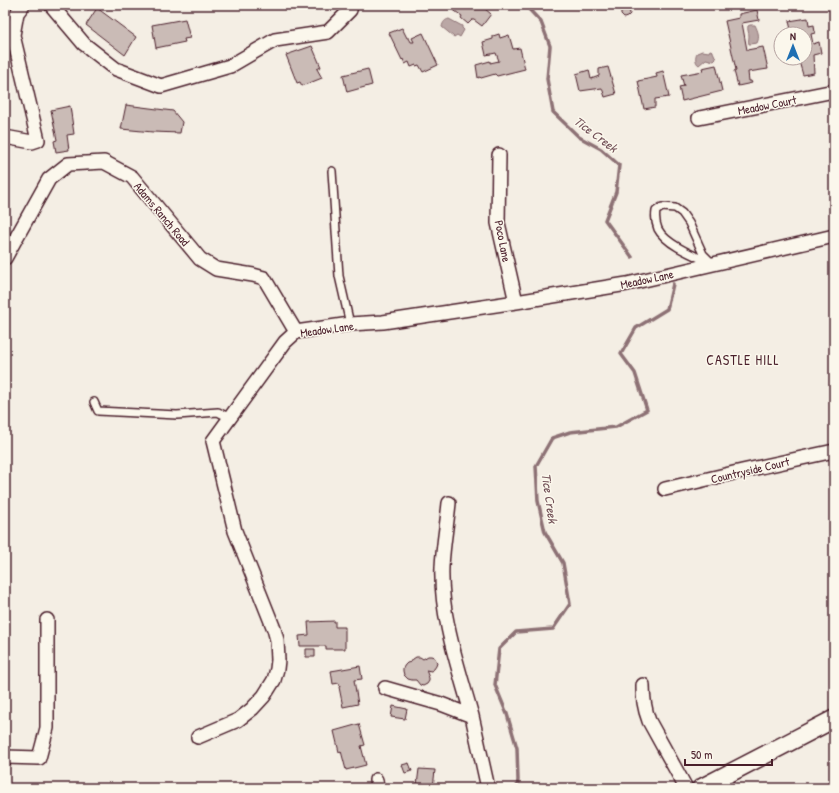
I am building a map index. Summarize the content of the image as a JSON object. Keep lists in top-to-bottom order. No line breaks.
{"streets":{"street":["Meadow Court","Adams Ranch Road","Poco Lane","Meadow Lane","Countryside Court"]},"crossings":[["Adams Ranch Road","Meadow Lane"],["Poco Lane","Meadow Lane"]],"districts":["CASTLE HILL"],"water":["Tice Creek"],"scale_bar":"50 m","north":"top"}
